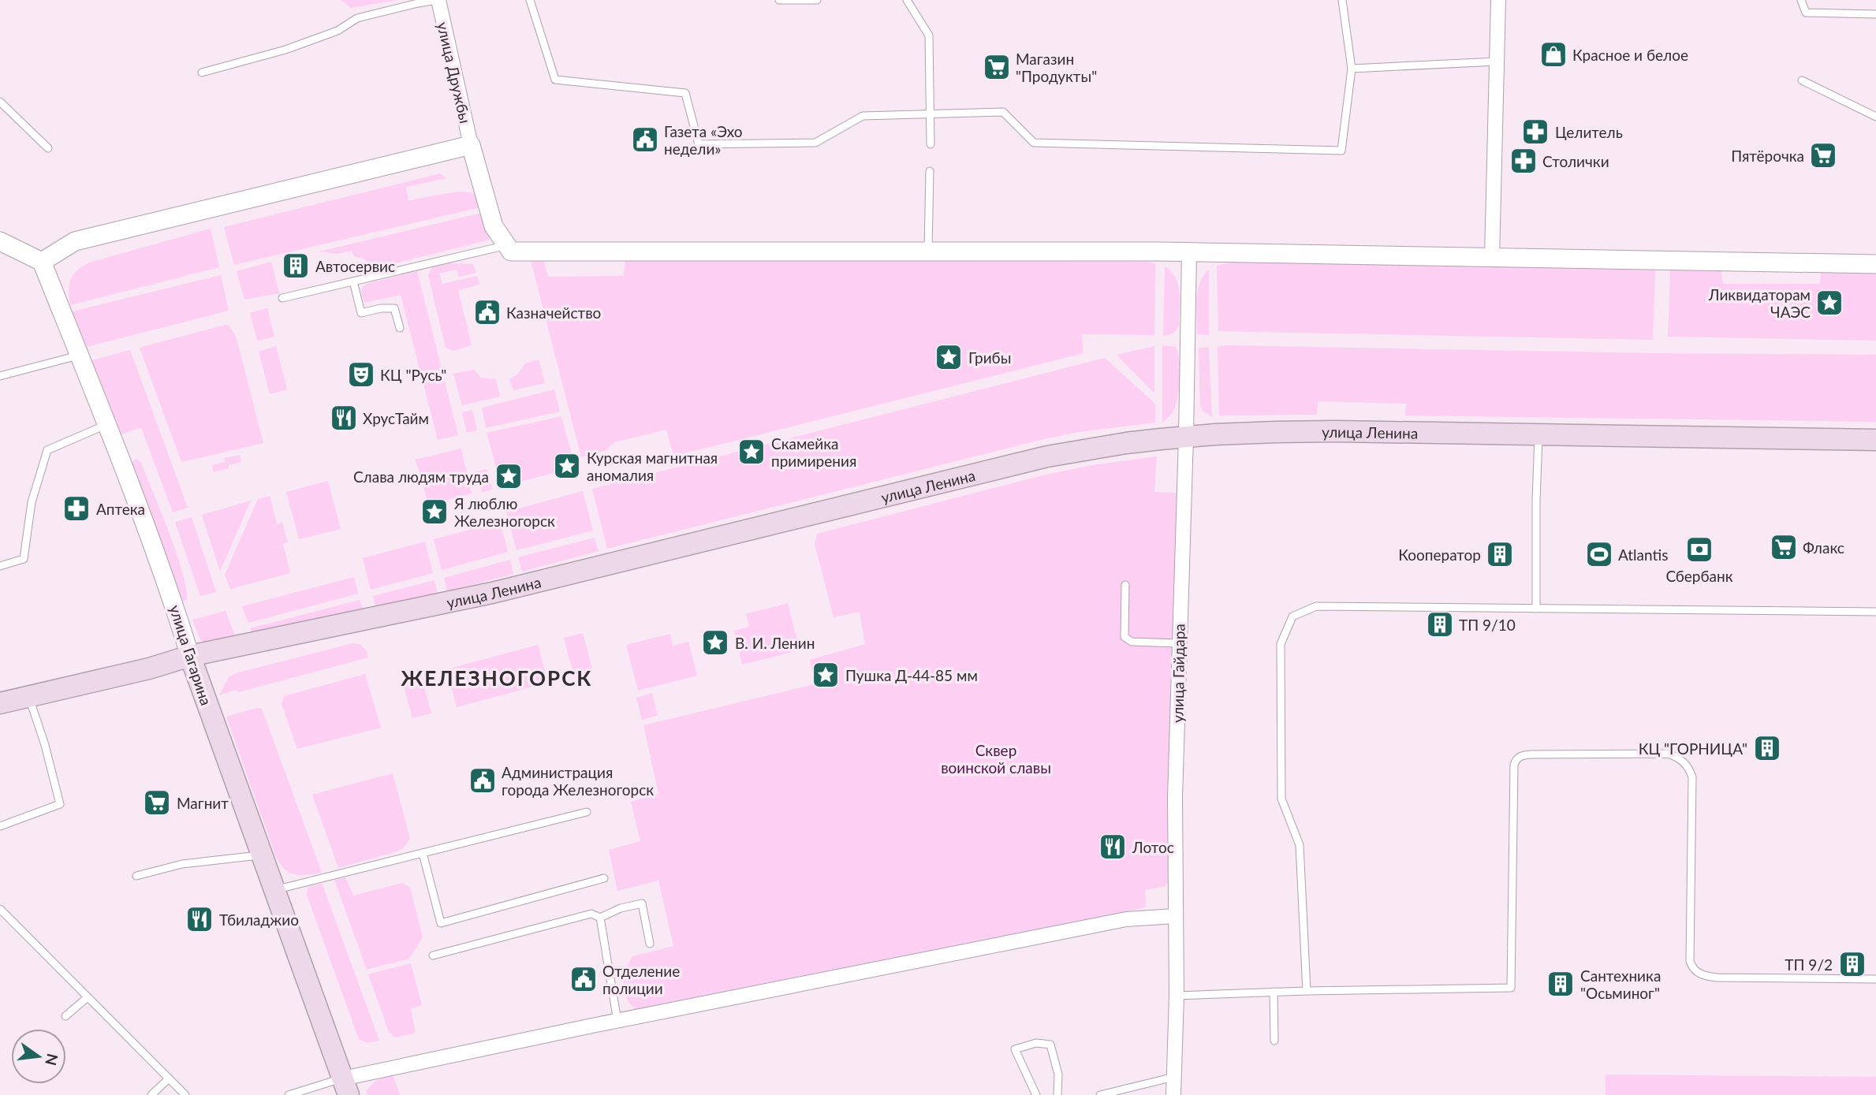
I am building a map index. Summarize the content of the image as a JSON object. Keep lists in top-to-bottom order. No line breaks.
{"streets":{"main road":["улица Ленина","улица Гагарина"],"street":["улица Дружбы","улица Гайдара"]},"crossings":[["улица Ленина","улица Гагарина"],["улица Ленина","улица Гайдара"]],"districts":["ЖЕЛЕЗНОГОРСК"],"parks":["Сквер воинской славы"],"places":{"shop":["Красное и белое"],"supermarket":["Магазин \"Продукты\"","Пятёрочка","Флакс","Магнит"],"pharmacy":["Целитель","Столички","Аптека"],"public building":["Газета «Эхо недели»","Казначейство","Администрация города Железногорск","Отделение полиции"],"building":["Автосервис","Кооператор","ТП 9/10","КЦ \"ГОРНИЦА\"","ТП 9/2","Сантехника \"Осьминог\""],"place":["Ликвидаторам ЧАЭС","Грибы","Скамейка примирения","Курская магнитная аномалия","Слава людям труда","Я люблю Железногорск","В. И. Ленин","Пушка Д-44-85 мм"],"theatre":["КЦ \"Русь\""],"restaurant":["ХрусТайм","Лотос","Тбиладжио"],"bank":["Сбербанк"],"sports":["Atlantis"]},"north":"right"}
